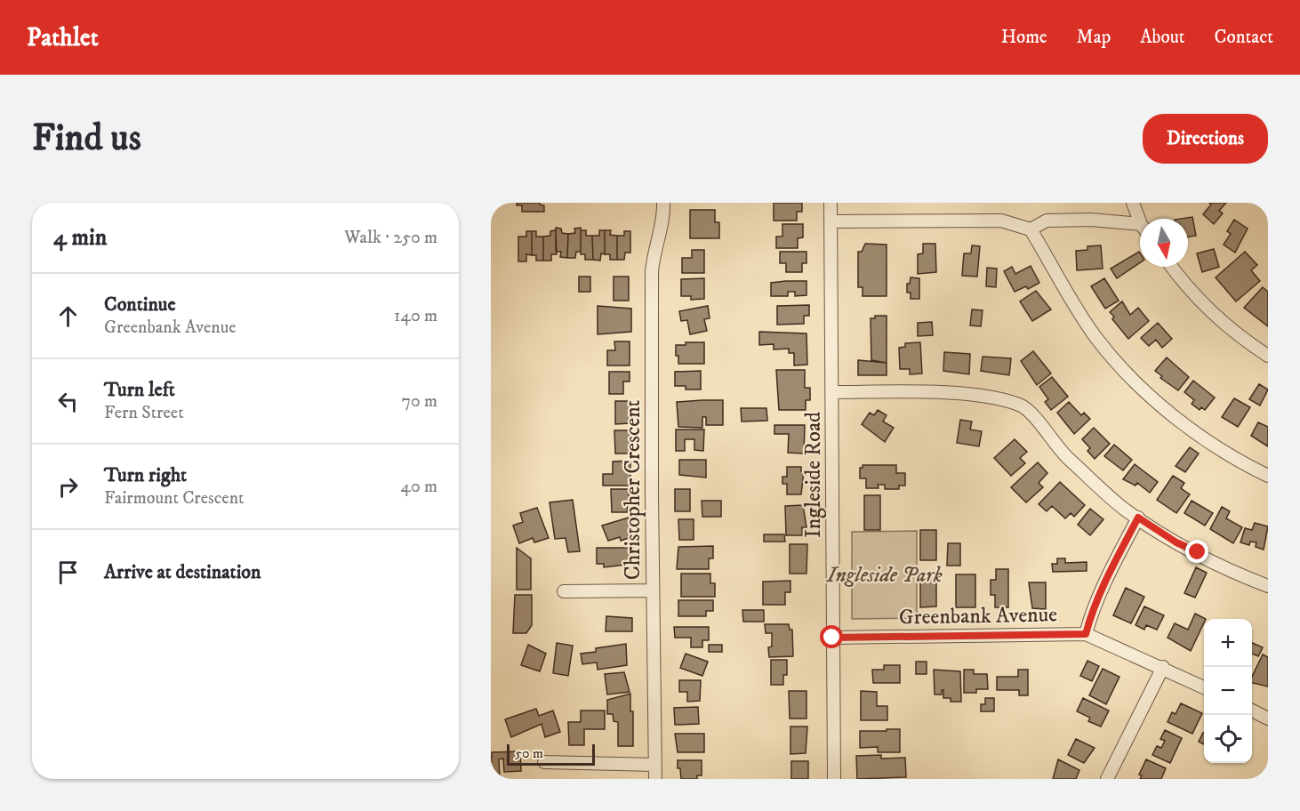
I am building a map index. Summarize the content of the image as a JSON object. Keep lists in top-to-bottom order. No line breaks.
{"streets":{"street":["Ingleside Road","Christopher Crescent","Greenbank Avenue"]},"crossings":[["Ingleside Road","Greenbank Avenue"]],"parks":["Ingleside Park"],"scale_bar":"50 m","north":"bottom","page":{"header":"Pathlet","nav":["Home","Map","About","Contact"],"buttons":"Directions","title":"Find us","heading":["4 min","Walk · 250 m"],"list":[["Continue","Greenbank Avenue","140 m"],["Turn left","Fern Street","70 m"],["Turn right","Fairmount Crescent","40 m"],"Arrive at destination"],"map_buttons":["+","−"],"scale":"50 m"}}
